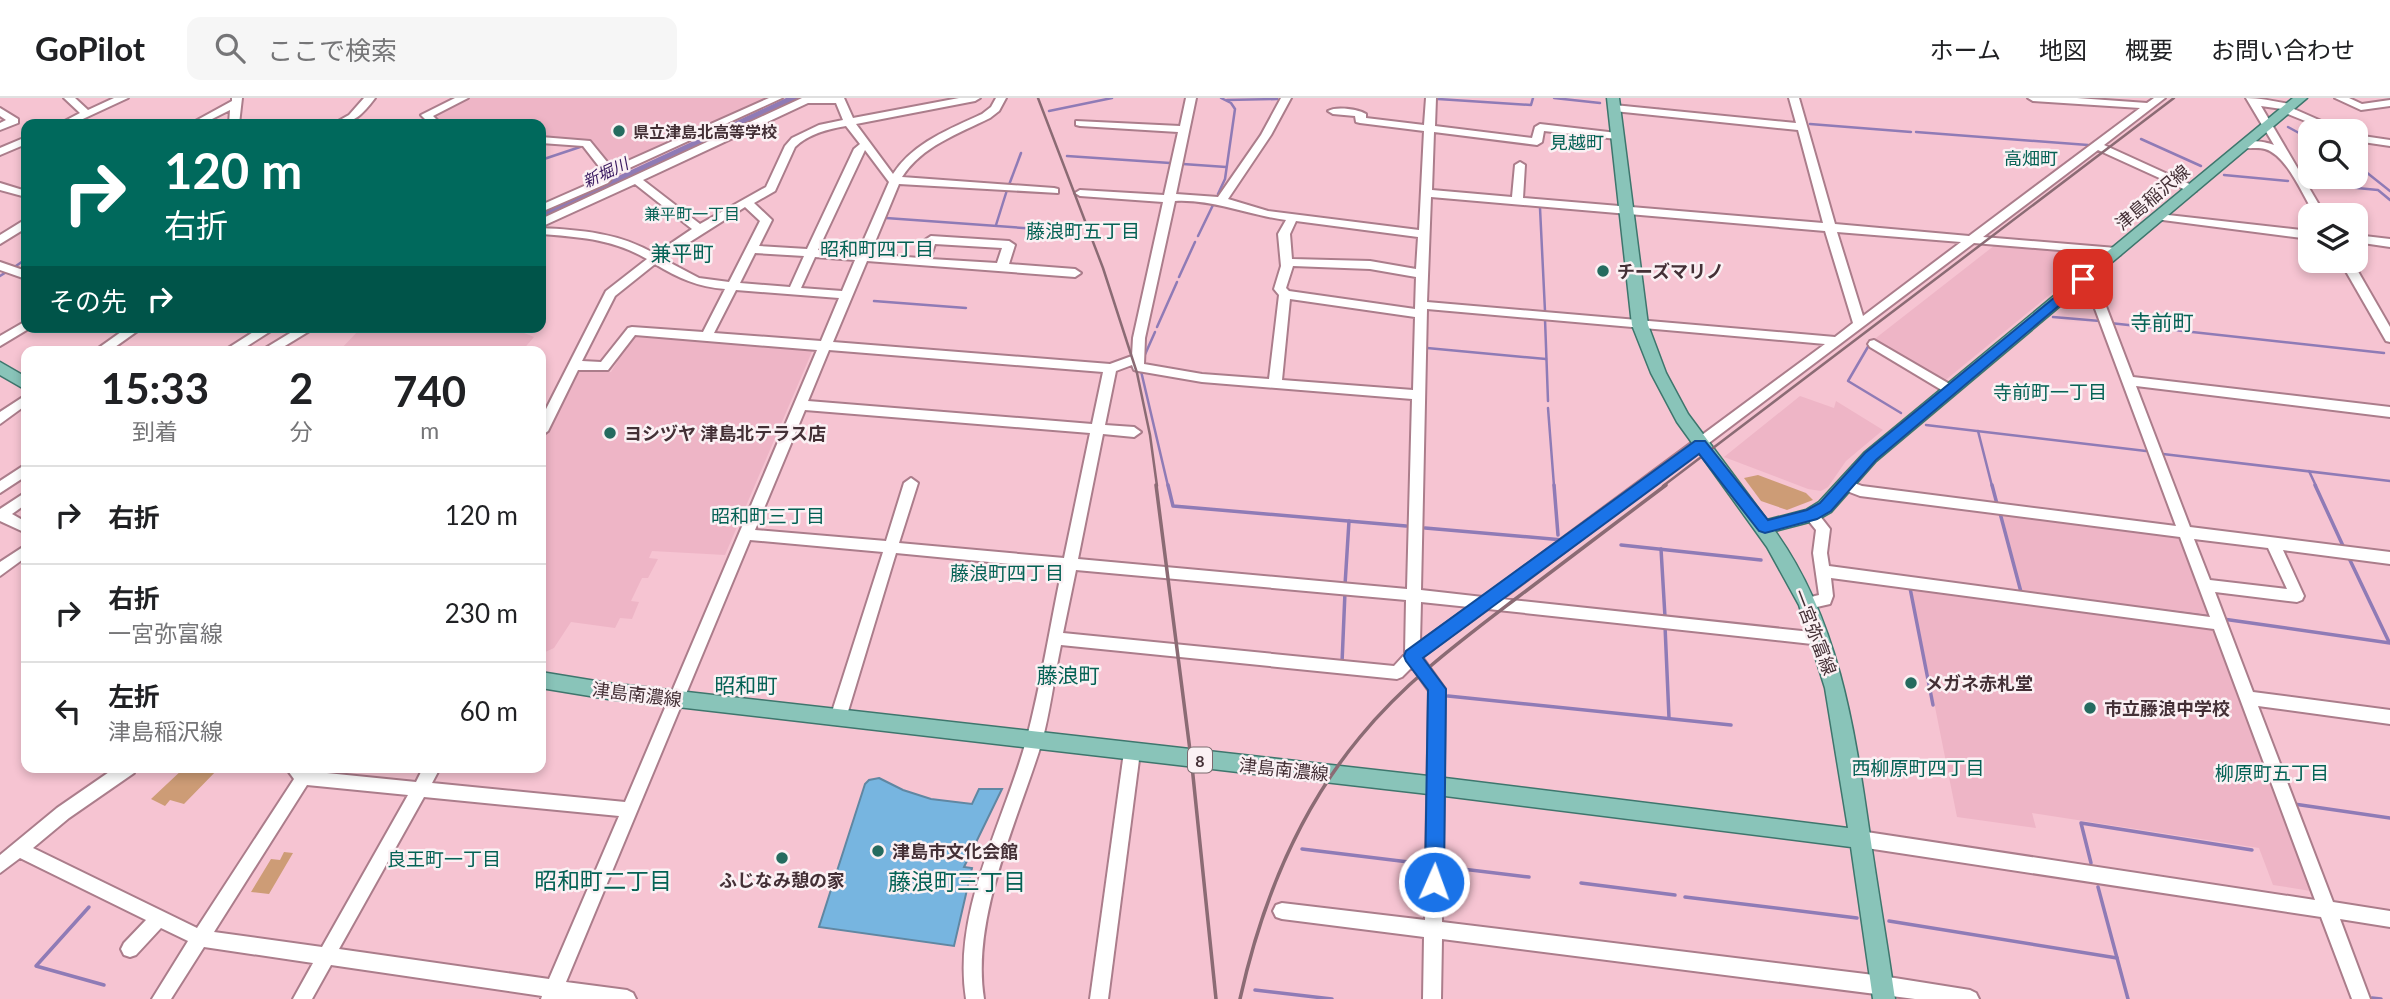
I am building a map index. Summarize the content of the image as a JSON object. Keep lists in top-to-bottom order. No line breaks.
{"streets":{"main road":["津島稲沢線","一宮弥富線","津島南濃線","8"]},"crossings":[["津島稲沢線","一宮弥富線"],["一宮弥富線","津島南濃線"]],"districts":["見越町","高畑町","兼平町一丁目","藤浪町五丁目","昭和町四丁目","兼平町","寺前町","寺前町一丁目","昭和町三丁目","藤浪町四丁目","藤浪町","昭和町","西柳原町四丁目","柳原町五丁目","良王町一丁目","昭和町二丁目","藤浪町三丁目"],"water":["新堀川"],"places":["県立津島北高等学校","チーズマリノ","ヨシヅヤ 津島北テラス店","メガネ赤札堂","市立藤浪中学校","津島市文化会館","ふじなみ憩の家"],"page":{"header":"GoPilot","search":"ここで検索","nav":["ホーム","地図","概要","お問い合わせ"],"turn":["120 m","右折"],"then":"その先","eta":["15:33","到着","2","分","740","m"],"list":[{"name":"右折","value":"120 m"},{"name":"右折","note":"一宮弥富線","value":"230 m"},{"name":"左折","note":"津島稲沢線","value":"60 m"}]}}
